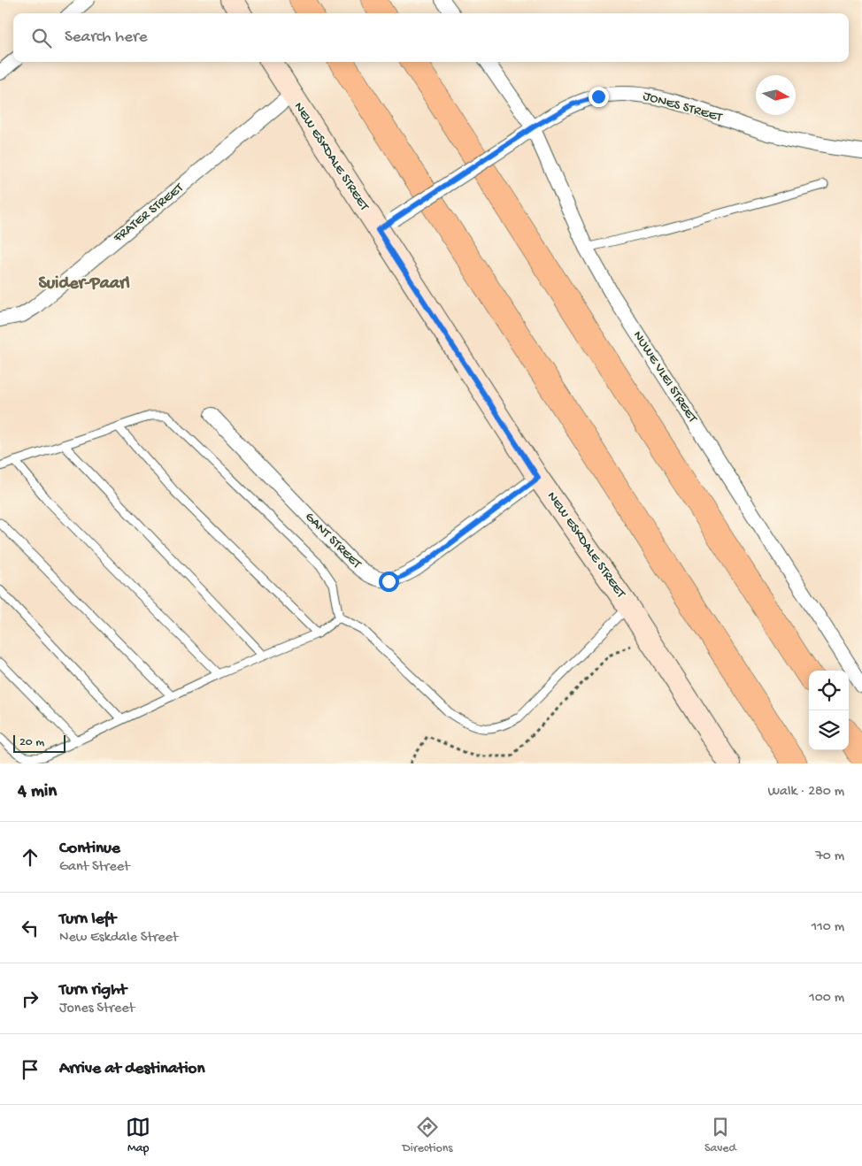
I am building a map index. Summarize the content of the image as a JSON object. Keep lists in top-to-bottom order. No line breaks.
{"streets":{"street":["JONES STREET","NEW ESKDALE STREET","FRATER STREET","NUWE VLEI STREET","GANT STREET"]},"crossings":[["JONES STREET","NEW ESKDALE STREET"],["JONES STREET","NUWE VLEI STREET"],["NEW ESKDALE STREET","FRATER STREET"],["NEW ESKDALE STREET","GANT STREET"]],"districts":["Suider-Paarl"],"scale_bar":"20 m","north":"right","page":{"search":"Search here","scale":"20 m","heading":["4 min","Walk · 280 m"],"list":[["Continue","Gant Street","70 m"],["Turn left","New Eskdale Street","110 m"],["Turn right","Jones Street","100 m"],"Arrive at destination"],"nav":["Map","Directions","Saved"]}}
